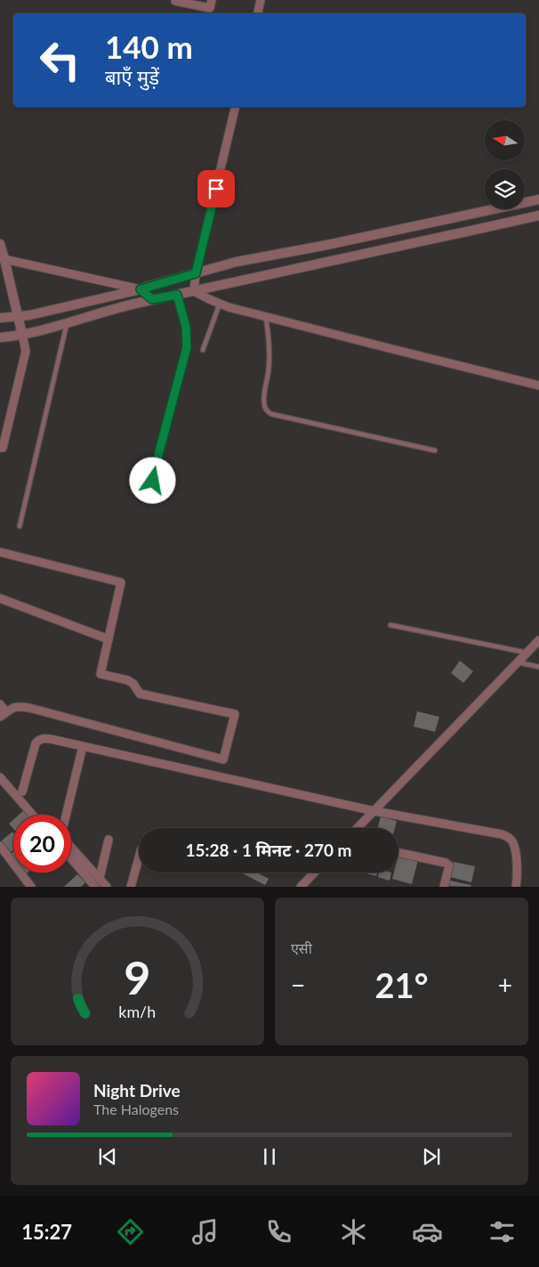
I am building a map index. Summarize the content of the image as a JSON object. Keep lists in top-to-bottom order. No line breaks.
{"north":"left","page":{"turn":["140 m","बाएँ मुड़ें"],"limit":"20","trip":"15:28 · 1 मिनट · 270 m","tile":"एसी","heat":["−","21°","+"],"song":["Night Drive","The Halogens"],"tabs":"15:27","gauge":["9","km/h"]}}
